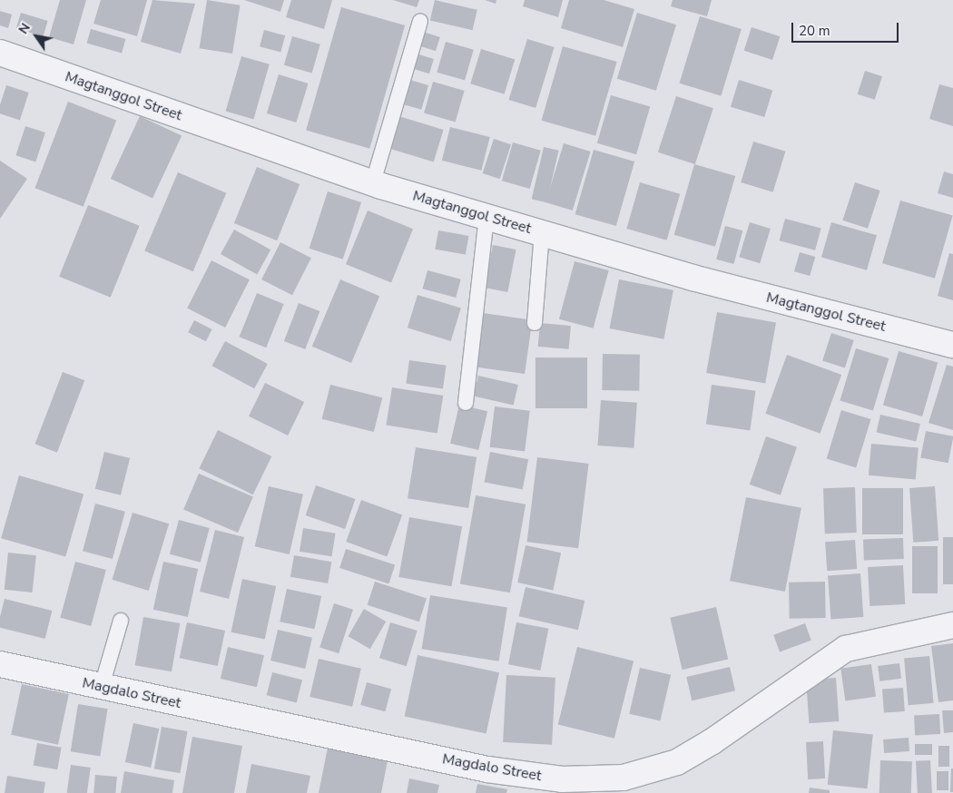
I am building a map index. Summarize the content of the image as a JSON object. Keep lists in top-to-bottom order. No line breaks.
{"streets":{"street":["Magtanggol Street","Magdalo Street"]},"scale_bar":"20 m","north":"top left"}
